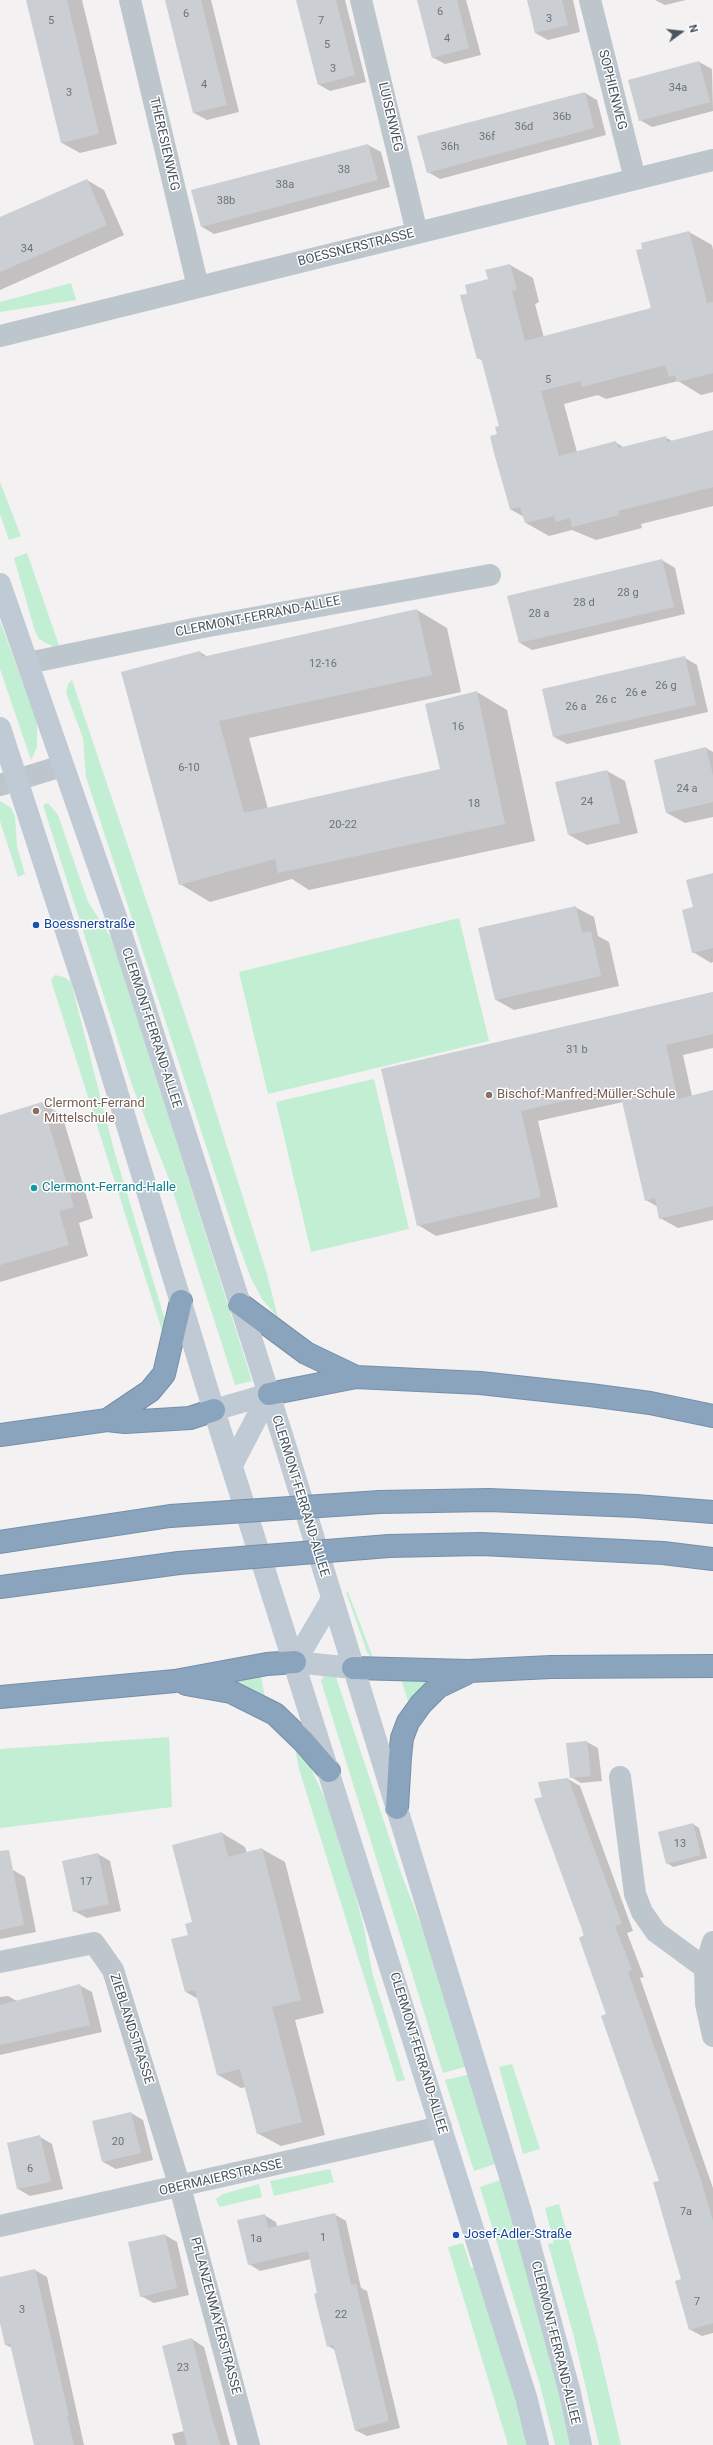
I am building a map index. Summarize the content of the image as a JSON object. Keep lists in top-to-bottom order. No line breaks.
{"streets":{"street":["SOPHIENWEG","LUISENWEG","THERESIENWEG","BOESSNERSTRASSE","CLERMONT-FERRAND-ALLEE","ZIEBLANDSTRASSE","OBERMAIERSTRASSE","PFLANZENMAYERSTRASSE"]},"crossings":[["SOPHIENWEG","BOESSNERSTRASSE"],["LUISENWEG","BOESSNERSTRASSE"],["THERESIENWEG","BOESSNERSTRASSE"],["CLERMONT-FERRAND-ALLEE","OBERMAIERSTRASSE"],["ZIEBLANDSTRASSE","OBERMAIERSTRASSE"],["ZIEBLANDSTRASSE","PFLANZENMAYERSTRASSE"],["OBERMAIERSTRASSE","PFLANZENMAYERSTRASSE"]],"places":["Boessnerstraße","Bischof-Manfred-Müller-Schule","Clermont-Ferrand Mittelschule","Clermont-Ferrand-Halle","Josef-Adler-Straße"],"house_numbers":["6","6","3","5","7","4","5","3","4","34a","3","36b","36d","36f","36h","38","38a","38b","34","5","28 g","28 d","28 a","12-16","26 g","26 e","26 c","26 a","16","6-10","24 a","24","18","20-22","31 b","13","17","20","6","7a","1","1a","7","3","22","23"],"north":"right"}
